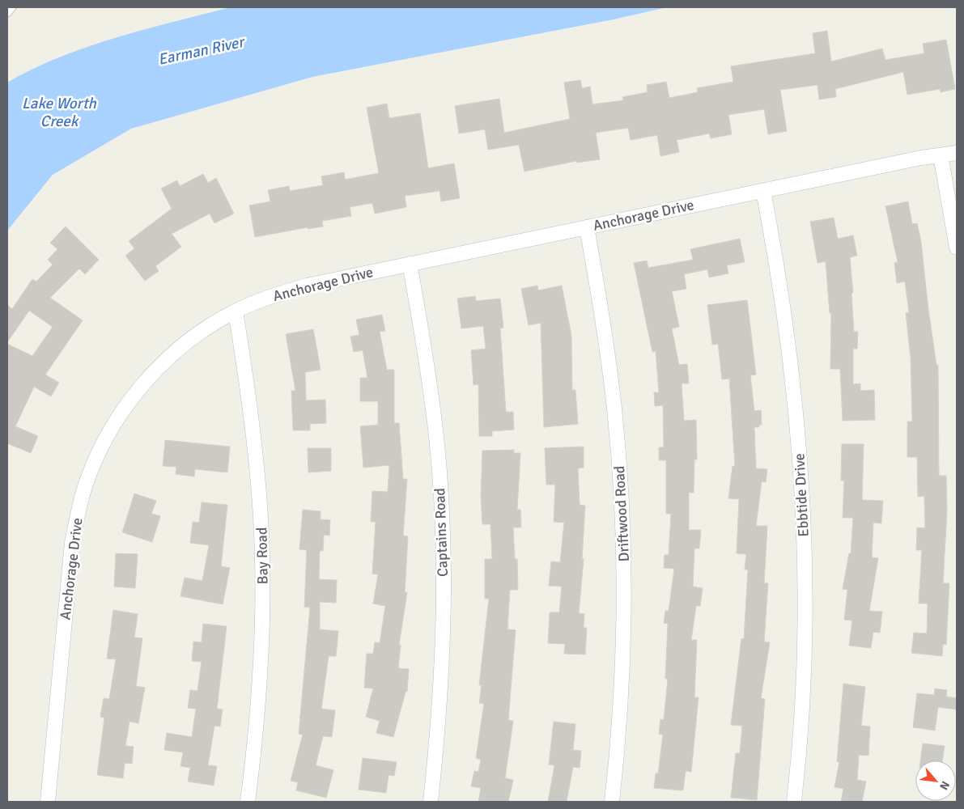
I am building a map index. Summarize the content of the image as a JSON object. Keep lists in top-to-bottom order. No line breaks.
{"streets":{"street":["Anchorage Drive","Ebbtide Drive","Driftwood Road","Captains Road","Bay Road"]},"crossings":[["Anchorage Drive","Ebbtide Drive"],["Anchorage Drive","Driftwood Road"],["Anchorage Drive","Captains Road"],["Anchorage Drive","Bay Road"]],"water":["Earman River","Lake Worth Creek"],"north":"bottom right"}
